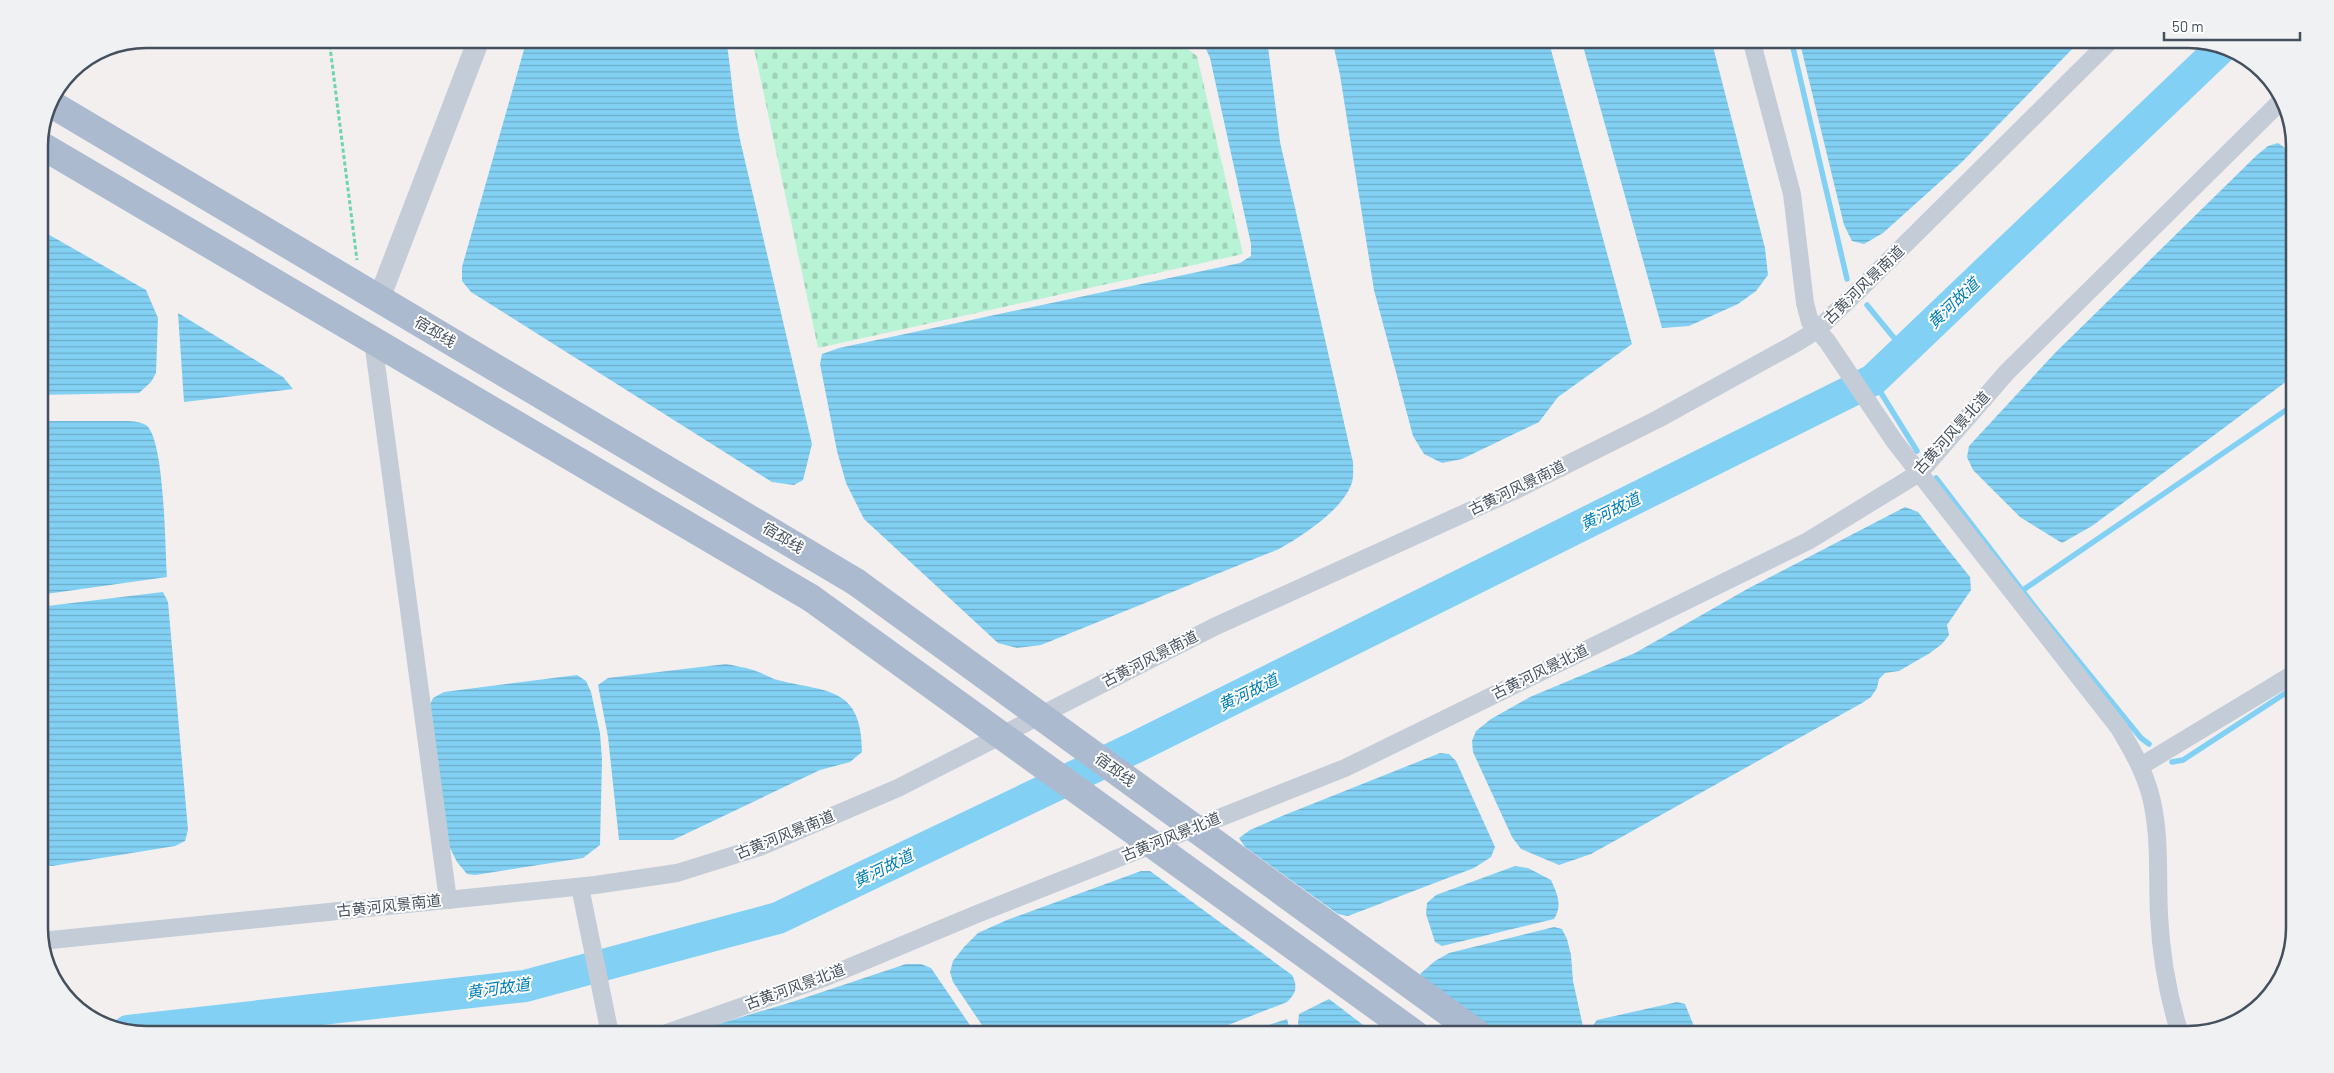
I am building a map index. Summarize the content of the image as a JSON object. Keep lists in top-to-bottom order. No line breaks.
{"streets":{"main road":["宿邳线"],"street":["古黄河风景南道","古黄河风景北道"]},"water":["黄河故道"],"scale_bar":"50 m"}
